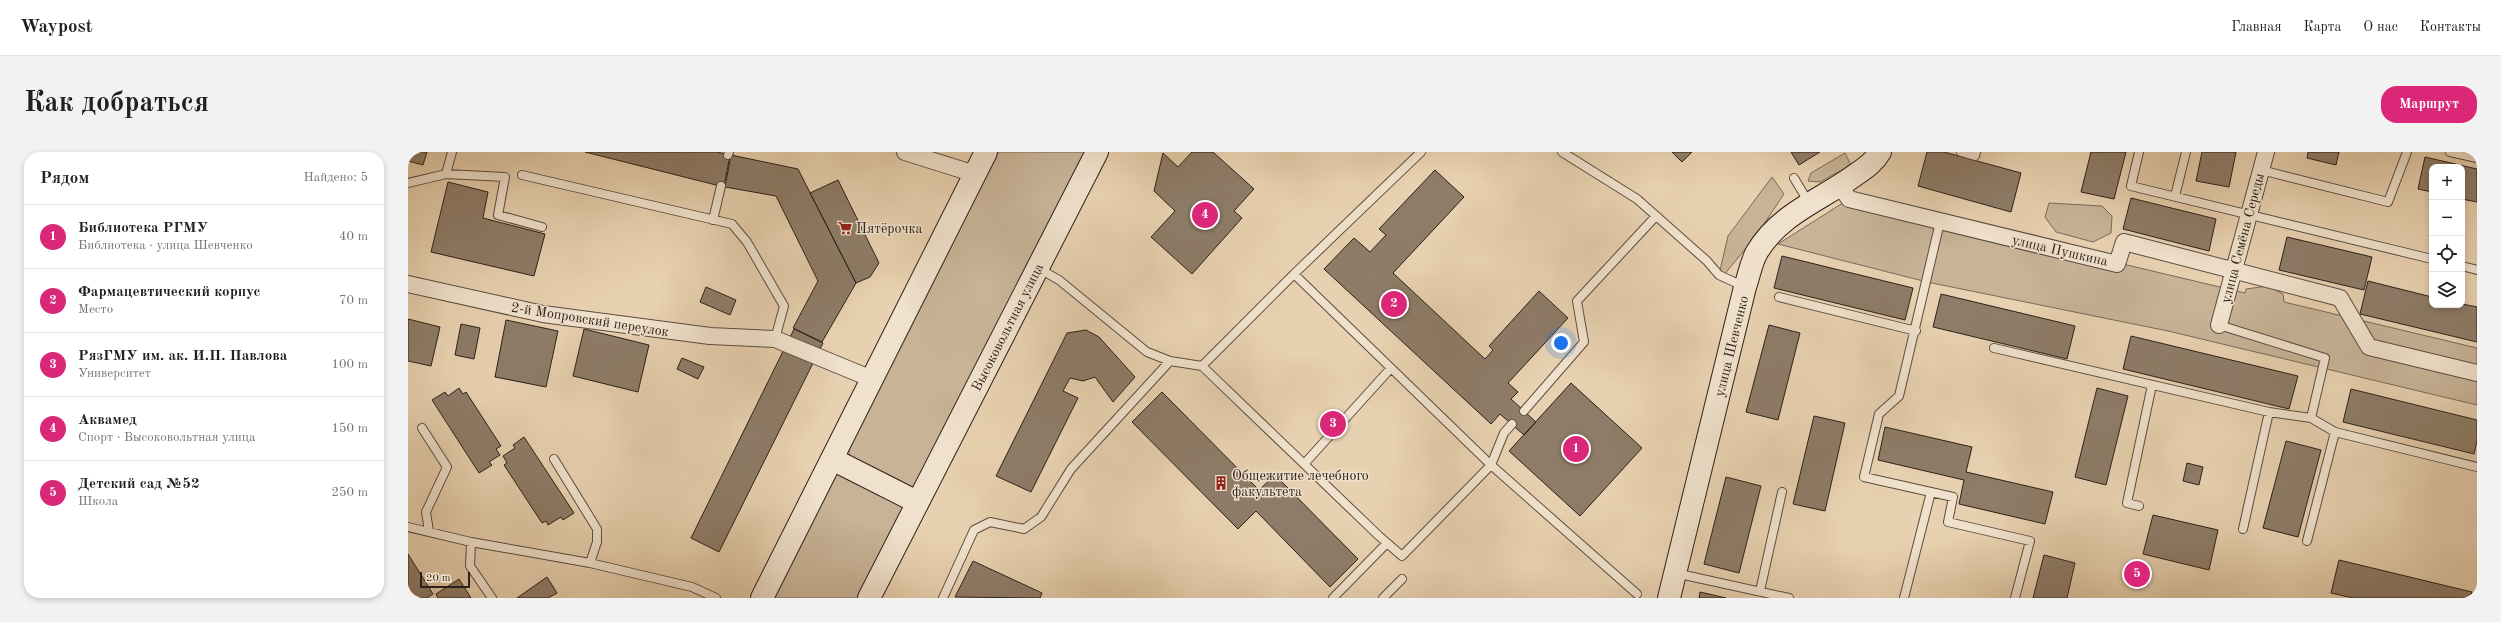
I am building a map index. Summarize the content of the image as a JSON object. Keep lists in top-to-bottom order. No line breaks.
{"streets":{"street":["улица Семёна Середы","улица Пушкина","2-й Мопровский переулок","Высоковольтная улица","улица Шевченко"]},"crossings":[["улица Семёна Середы","улица Пушкина"],["улица Пушкина","улица Шевченко"]],"places":{"supermarket":["Пятёрочка"],"building":["Общежитие лечебного факультета"]},"scale_bar":"20 m","page":{"header":"Waypost","nav":["Главная","Карта","О нас","Контакты"],"buttons":"Маршрут","title":"Как добраться","heading":["Рядом","Найдено: 5"],"map_buttons":["+","−"],"pins":["4","2","3","1","5"],"list":[{"mark":"1","name":"Библиотека РГМУ","note":"Библиотека · улица Шевченко","value":"40 m"},{"mark":"2","name":"Фармацевтический корпус","note":"Место","value":"70 m"},{"mark":"3","name":"РязГМУ им. ак. И.П. Павлова","note":"Университет","value":"100 m"},{"mark":"4","name":"Аквамед","note":"Спорт · Высоковольтная улица","value":"150 m"},{"mark":"5","name":"Детский сад №52","note":"Школа","value":"250 m"}],"scale":"20 m"}}
